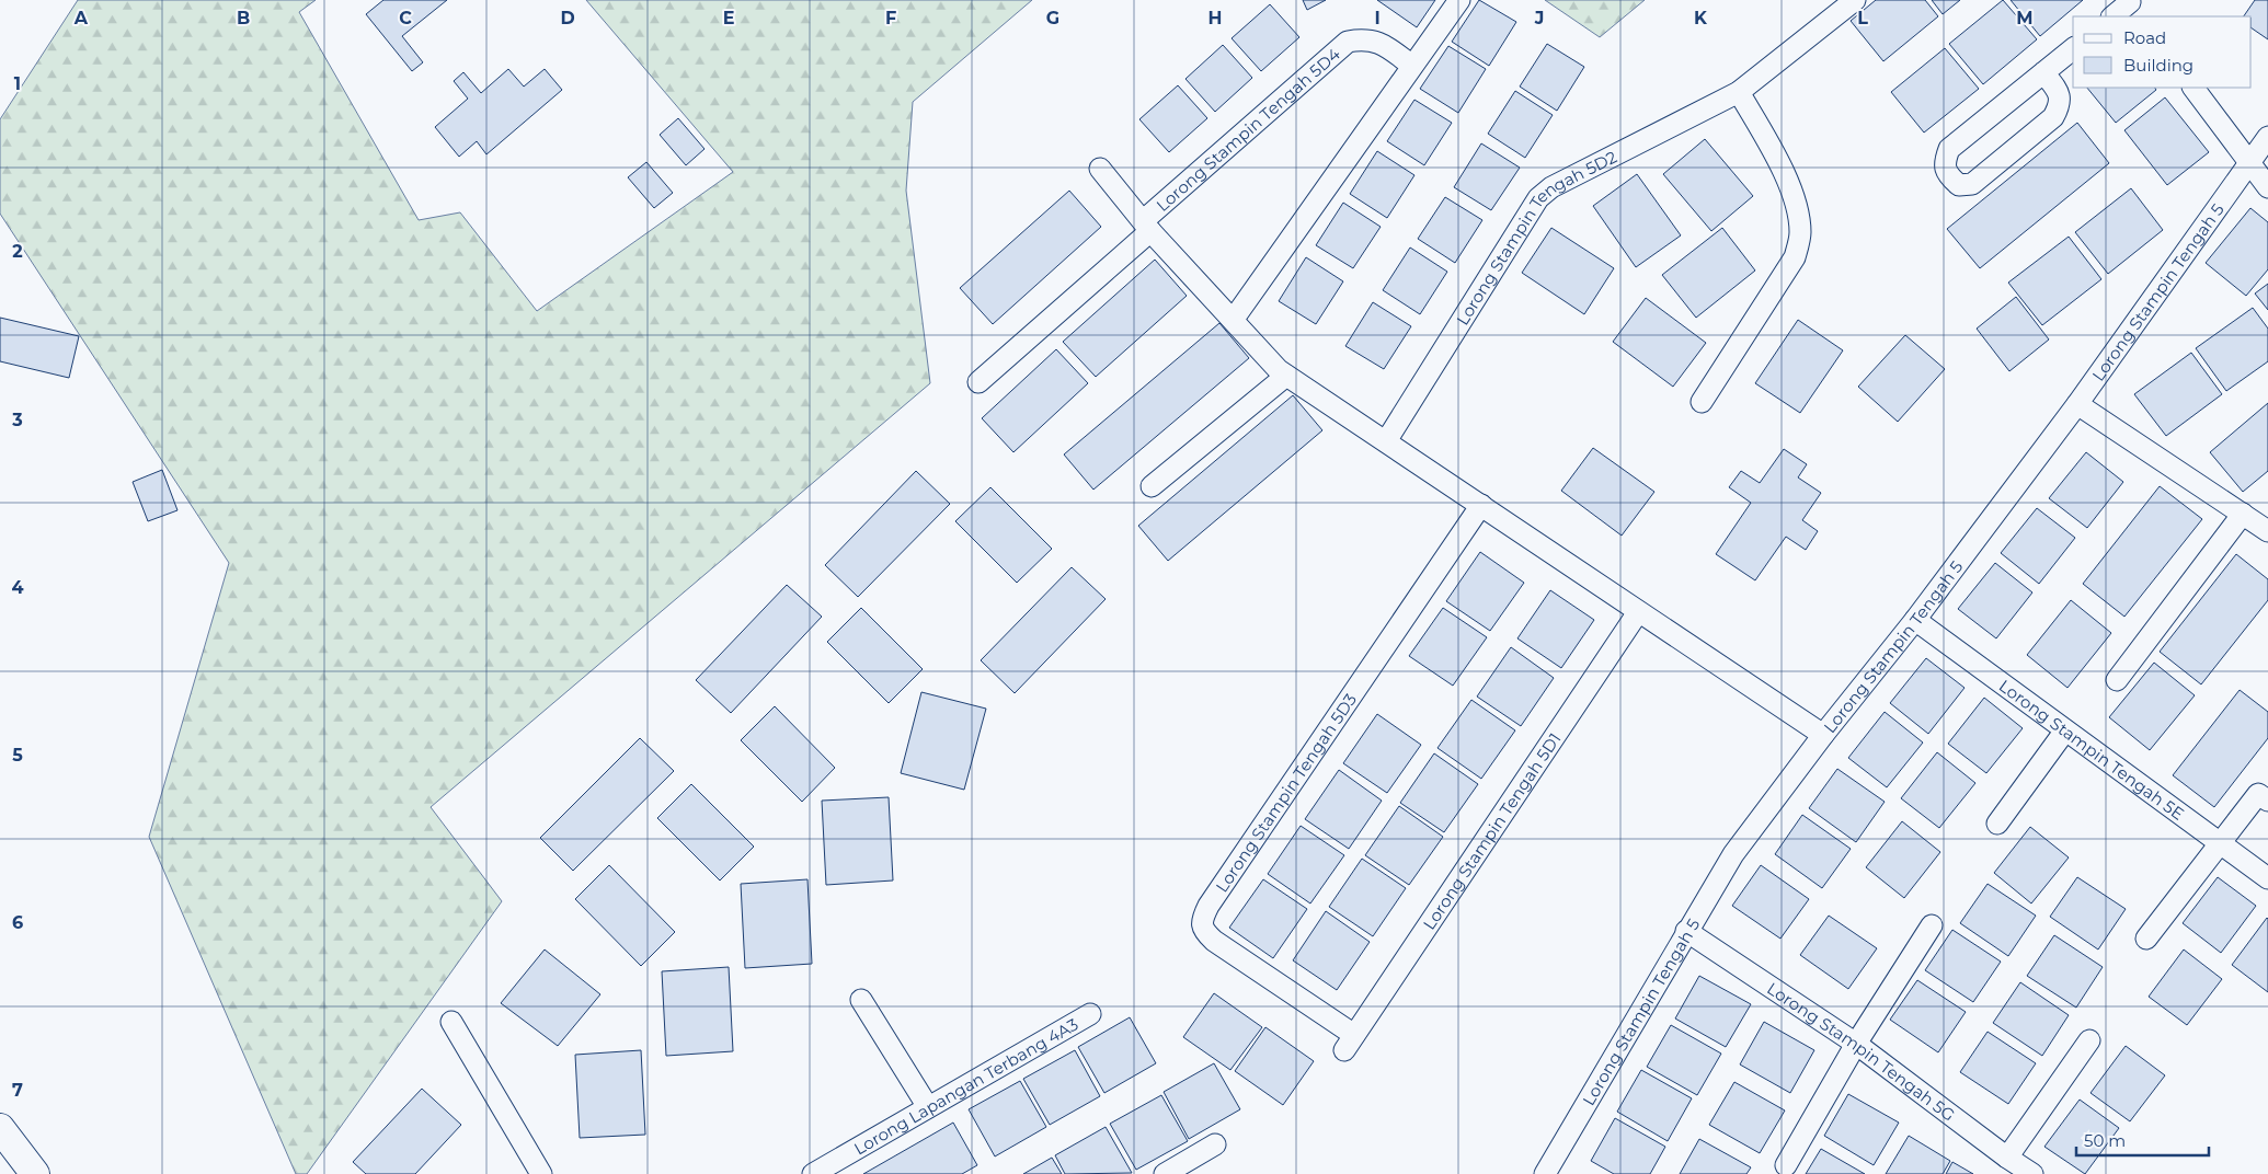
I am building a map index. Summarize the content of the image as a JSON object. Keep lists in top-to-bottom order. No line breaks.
{"streets":{"street":["Lorong Stampin Tengah 5D4","Lorong Stampin Tengah 5D2","Lorong Stampin Tengah 5","Lorong Stampin Tengah 5E","Lorong Stampin Tengah 5D3","Lorong Stampin Tengah 5D1","Lorong Stampin Tengah 5G","Lorong Lapangan Terbang 4A3"]},"crossings":[["Lorong Stampin Tengah 5","Lorong Stampin Tengah 5E"],["Lorong Stampin Tengah 5","Lorong Stampin Tengah 5G"],["Lorong Stampin Tengah 5D3","Lorong Stampin Tengah 5D1"]],"legend":["Road","Building"],"scale_bar":"50 m","grid":{"columns":["A","B","C","D","E","F","G","H","I","J","K","L","M"],"rows":["1","2","3","4","5","6","7"]}}
